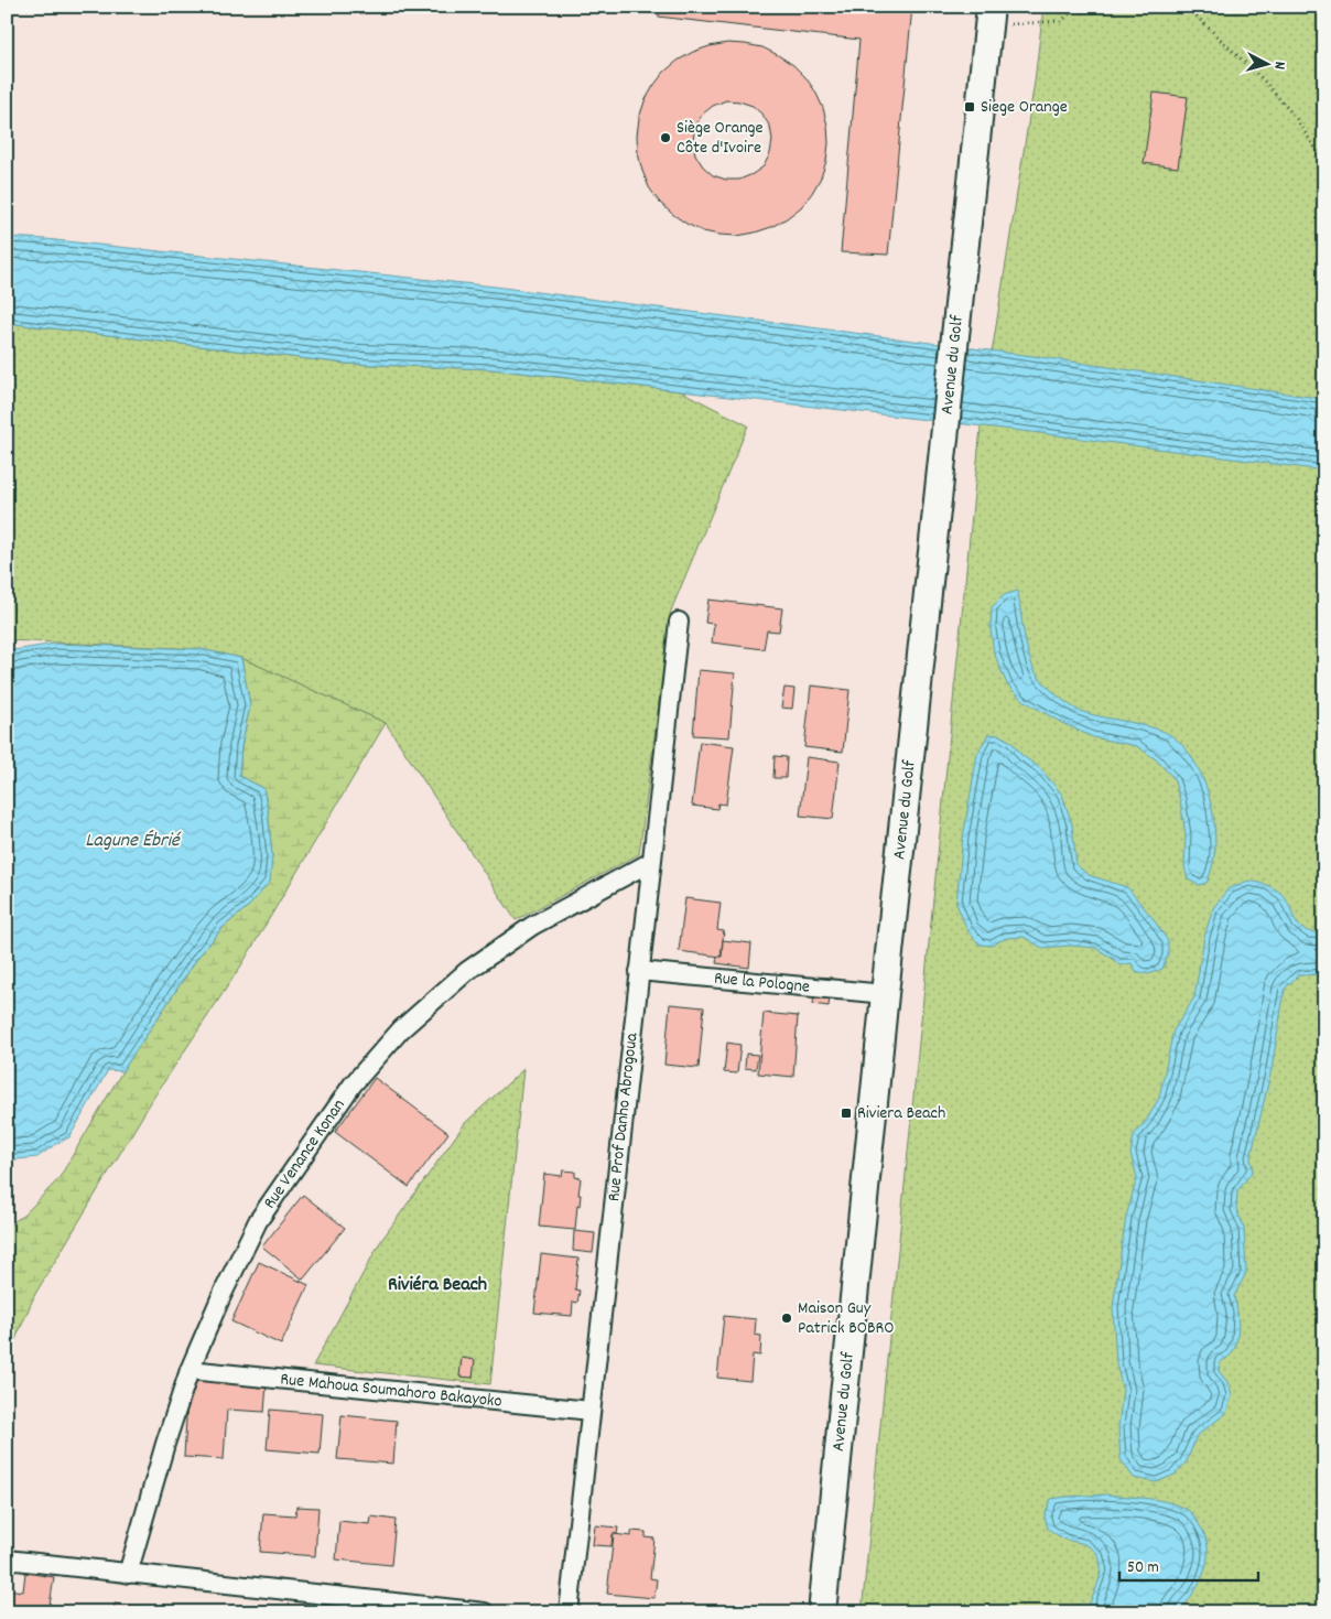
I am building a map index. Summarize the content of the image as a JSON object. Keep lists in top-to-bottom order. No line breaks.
{"streets":{"main road":["Avenue du Golf"],"street":["Rue la Pologne","Rue Prof Danho Abrogoua","Rue Venance Konan","Rue Mahoua Soumahoro Bakayoko"]},"crossings":[["Avenue du Golf","Rue la Pologne"],["Rue la Pologne","Rue Prof Danho Abrogoua"],["Rue Prof Danho Abrogoua","Rue Venance Konan"],["Rue Prof Danho Abrogoua","Rue Mahoua Soumahoro Bakayoko"],["Rue Venance Konan","Rue Mahoua Soumahoro Bakayoko"]],"districts":["Riviéra Beach"],"water":["Lagune Ébrié"],"places":{"transit":["Siege Orange","Riviera Beach"],"other":["Siège Orange Côte d'Ivoire","Maison Guy Patrick BOBRO"]},"scale_bar":"50 m","north":"right"}
